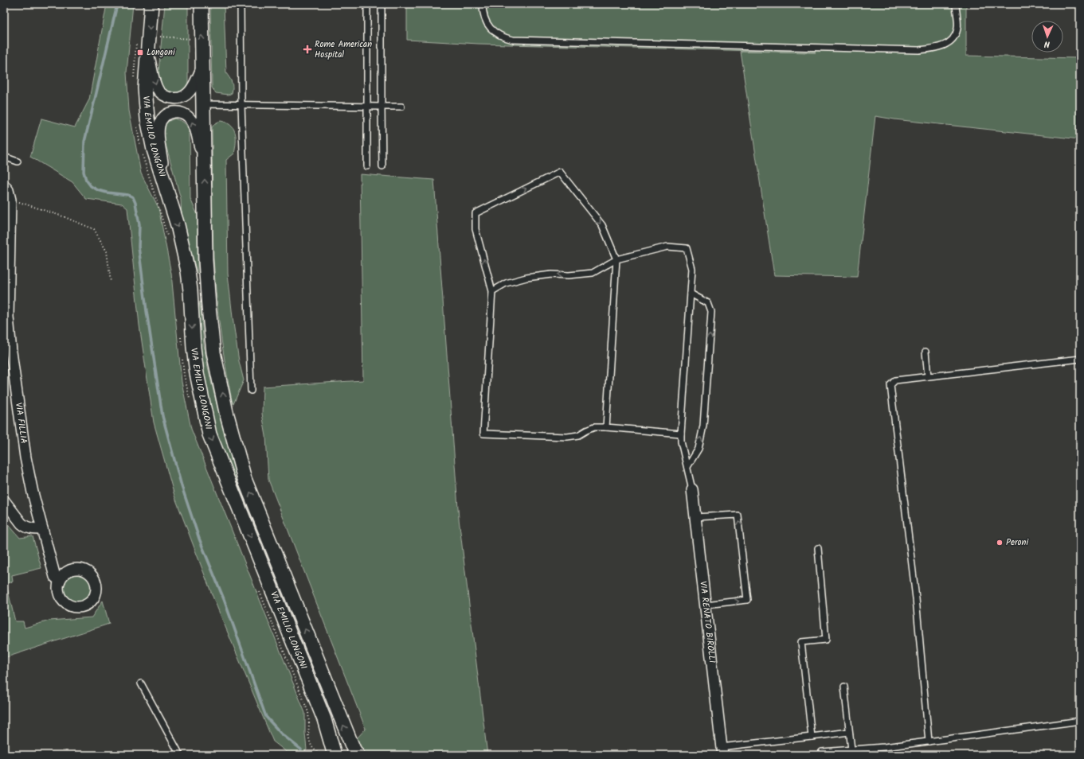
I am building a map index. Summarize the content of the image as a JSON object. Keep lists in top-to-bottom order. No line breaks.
{"streets":{"street":["VIA EMILIO LONGONI","VIA FILLIA","VIA RENATO BIROLLI"]},"places":{"health":["Rome American Hospital"],"transit":["Longoni"],"other":["Peroni"]},"north":"bottom"}
